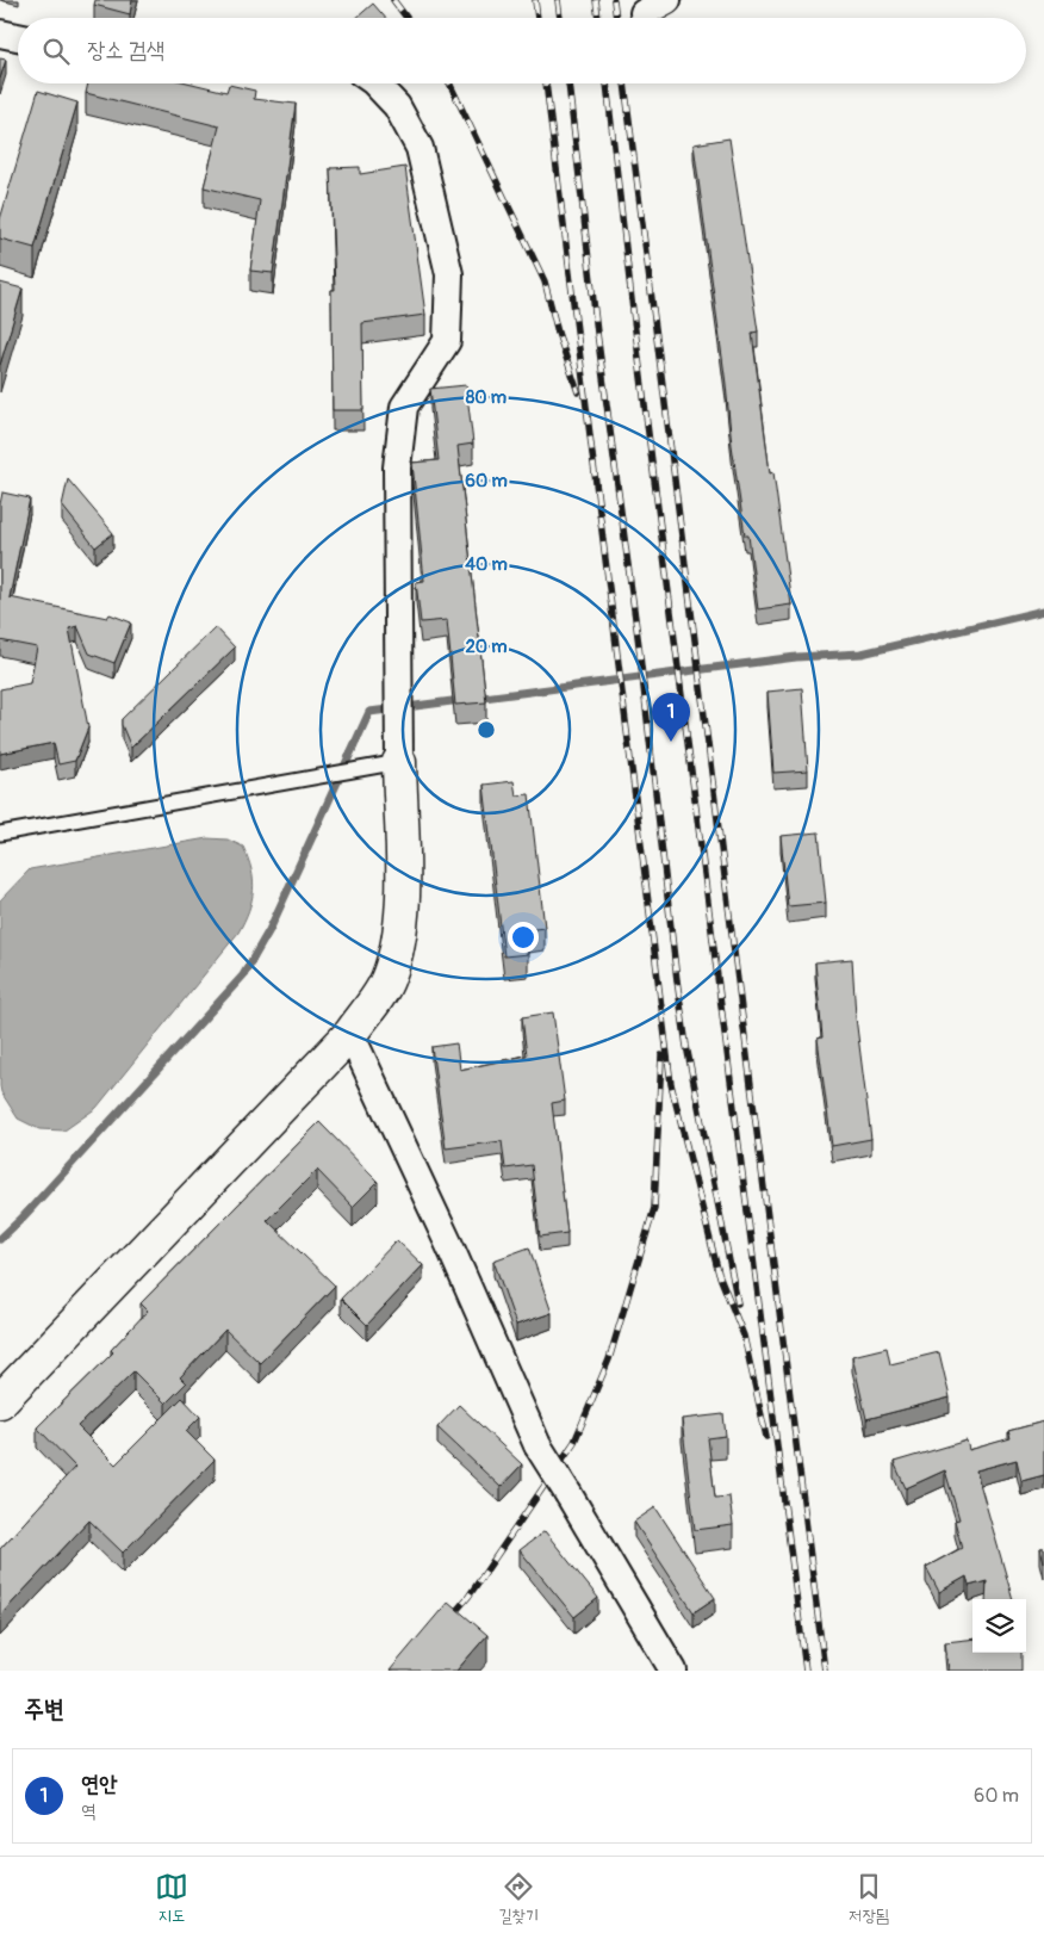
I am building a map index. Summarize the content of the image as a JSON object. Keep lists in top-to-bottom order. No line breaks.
{"page":{"search":"장소 검색","pins":"1","heading":"주변","list":[{"mark":"1","name":"연안","note":"역","value":"60 m"}],"nav":["지도","길찾기","저장됨"]},"rings":["80 m","60 m","40 m","20 m"]}
